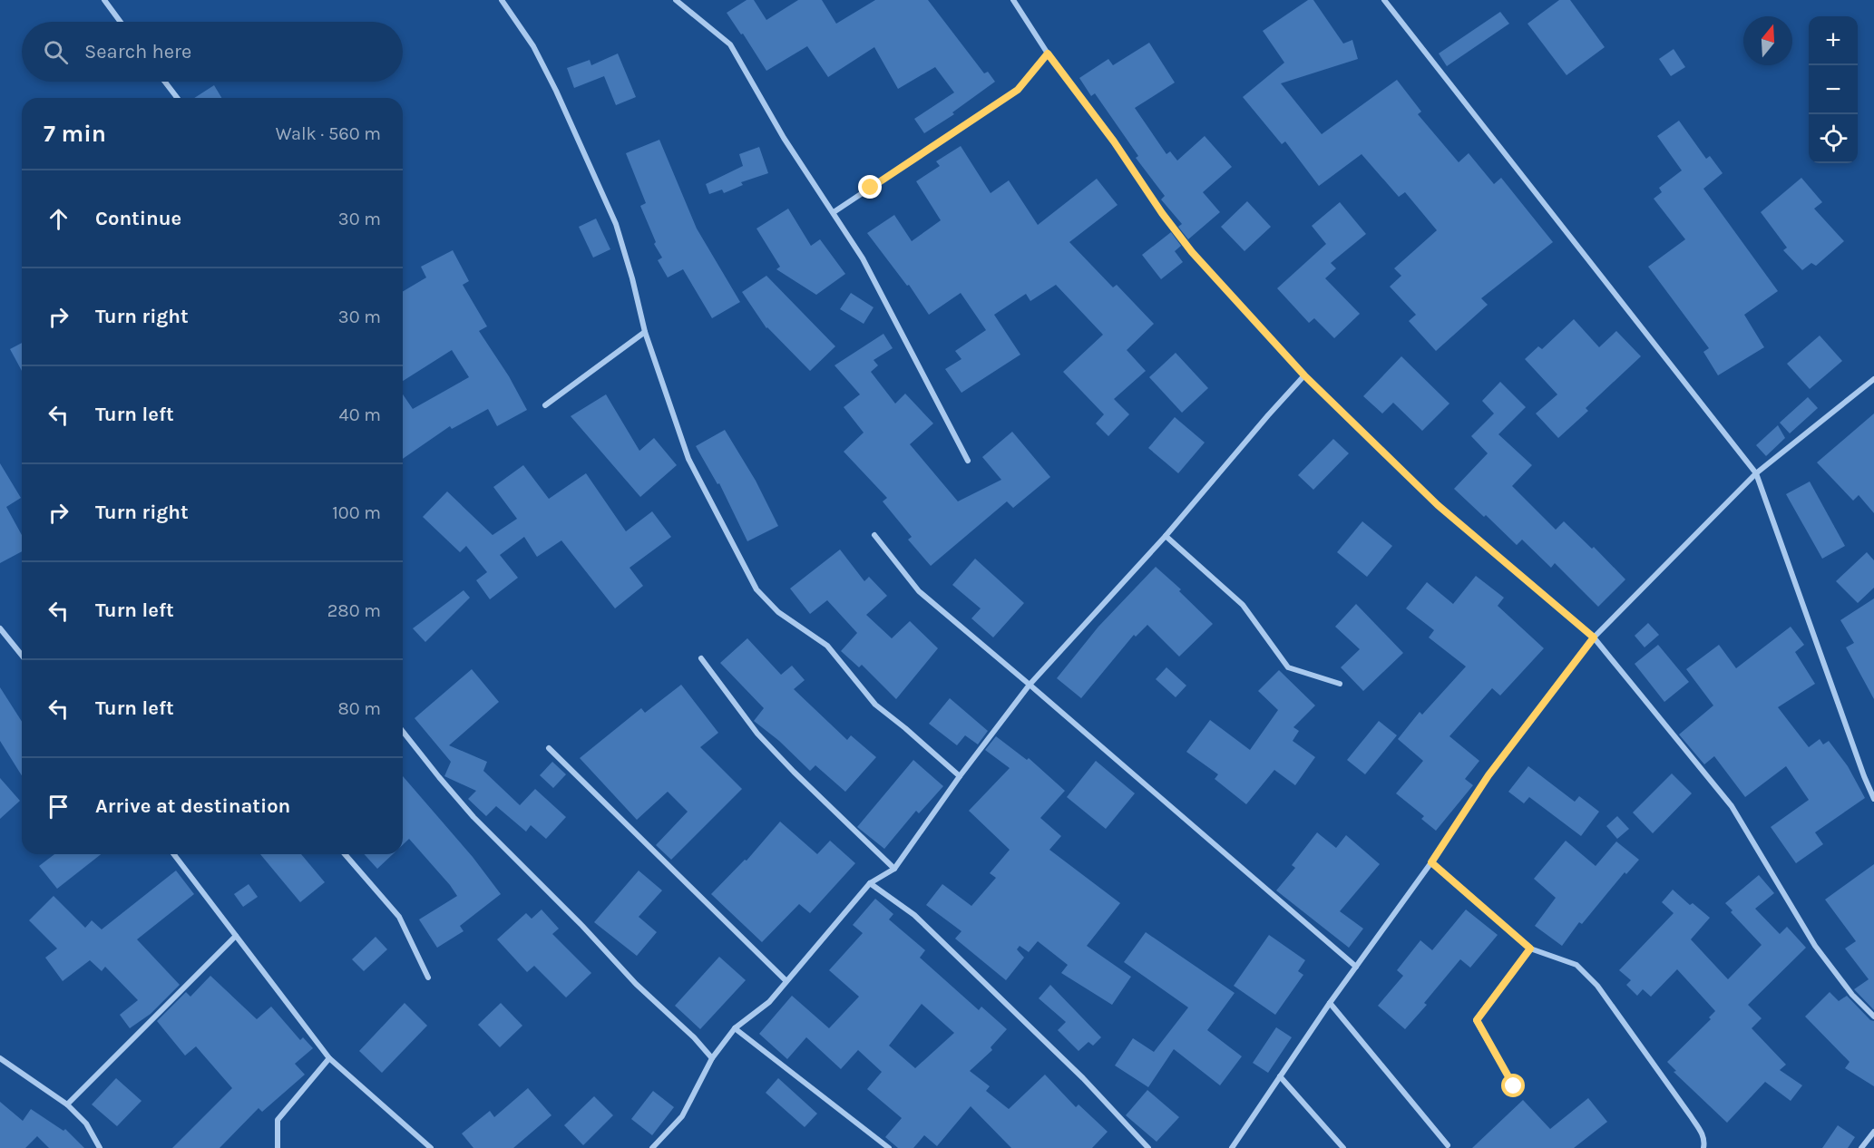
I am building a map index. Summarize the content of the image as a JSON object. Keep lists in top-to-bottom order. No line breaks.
{"north":"top","page":{"map_buttons":["+","−"],"search":"Search here","heading":["7 min","Walk · 560 m"],"list":[["Continue","30 m"],["Turn right","30 m"],["Turn left","40 m"],["Turn right","100 m"],["Turn left","280 m"],["Turn left","80 m"],"Arrive at destination"]}}
